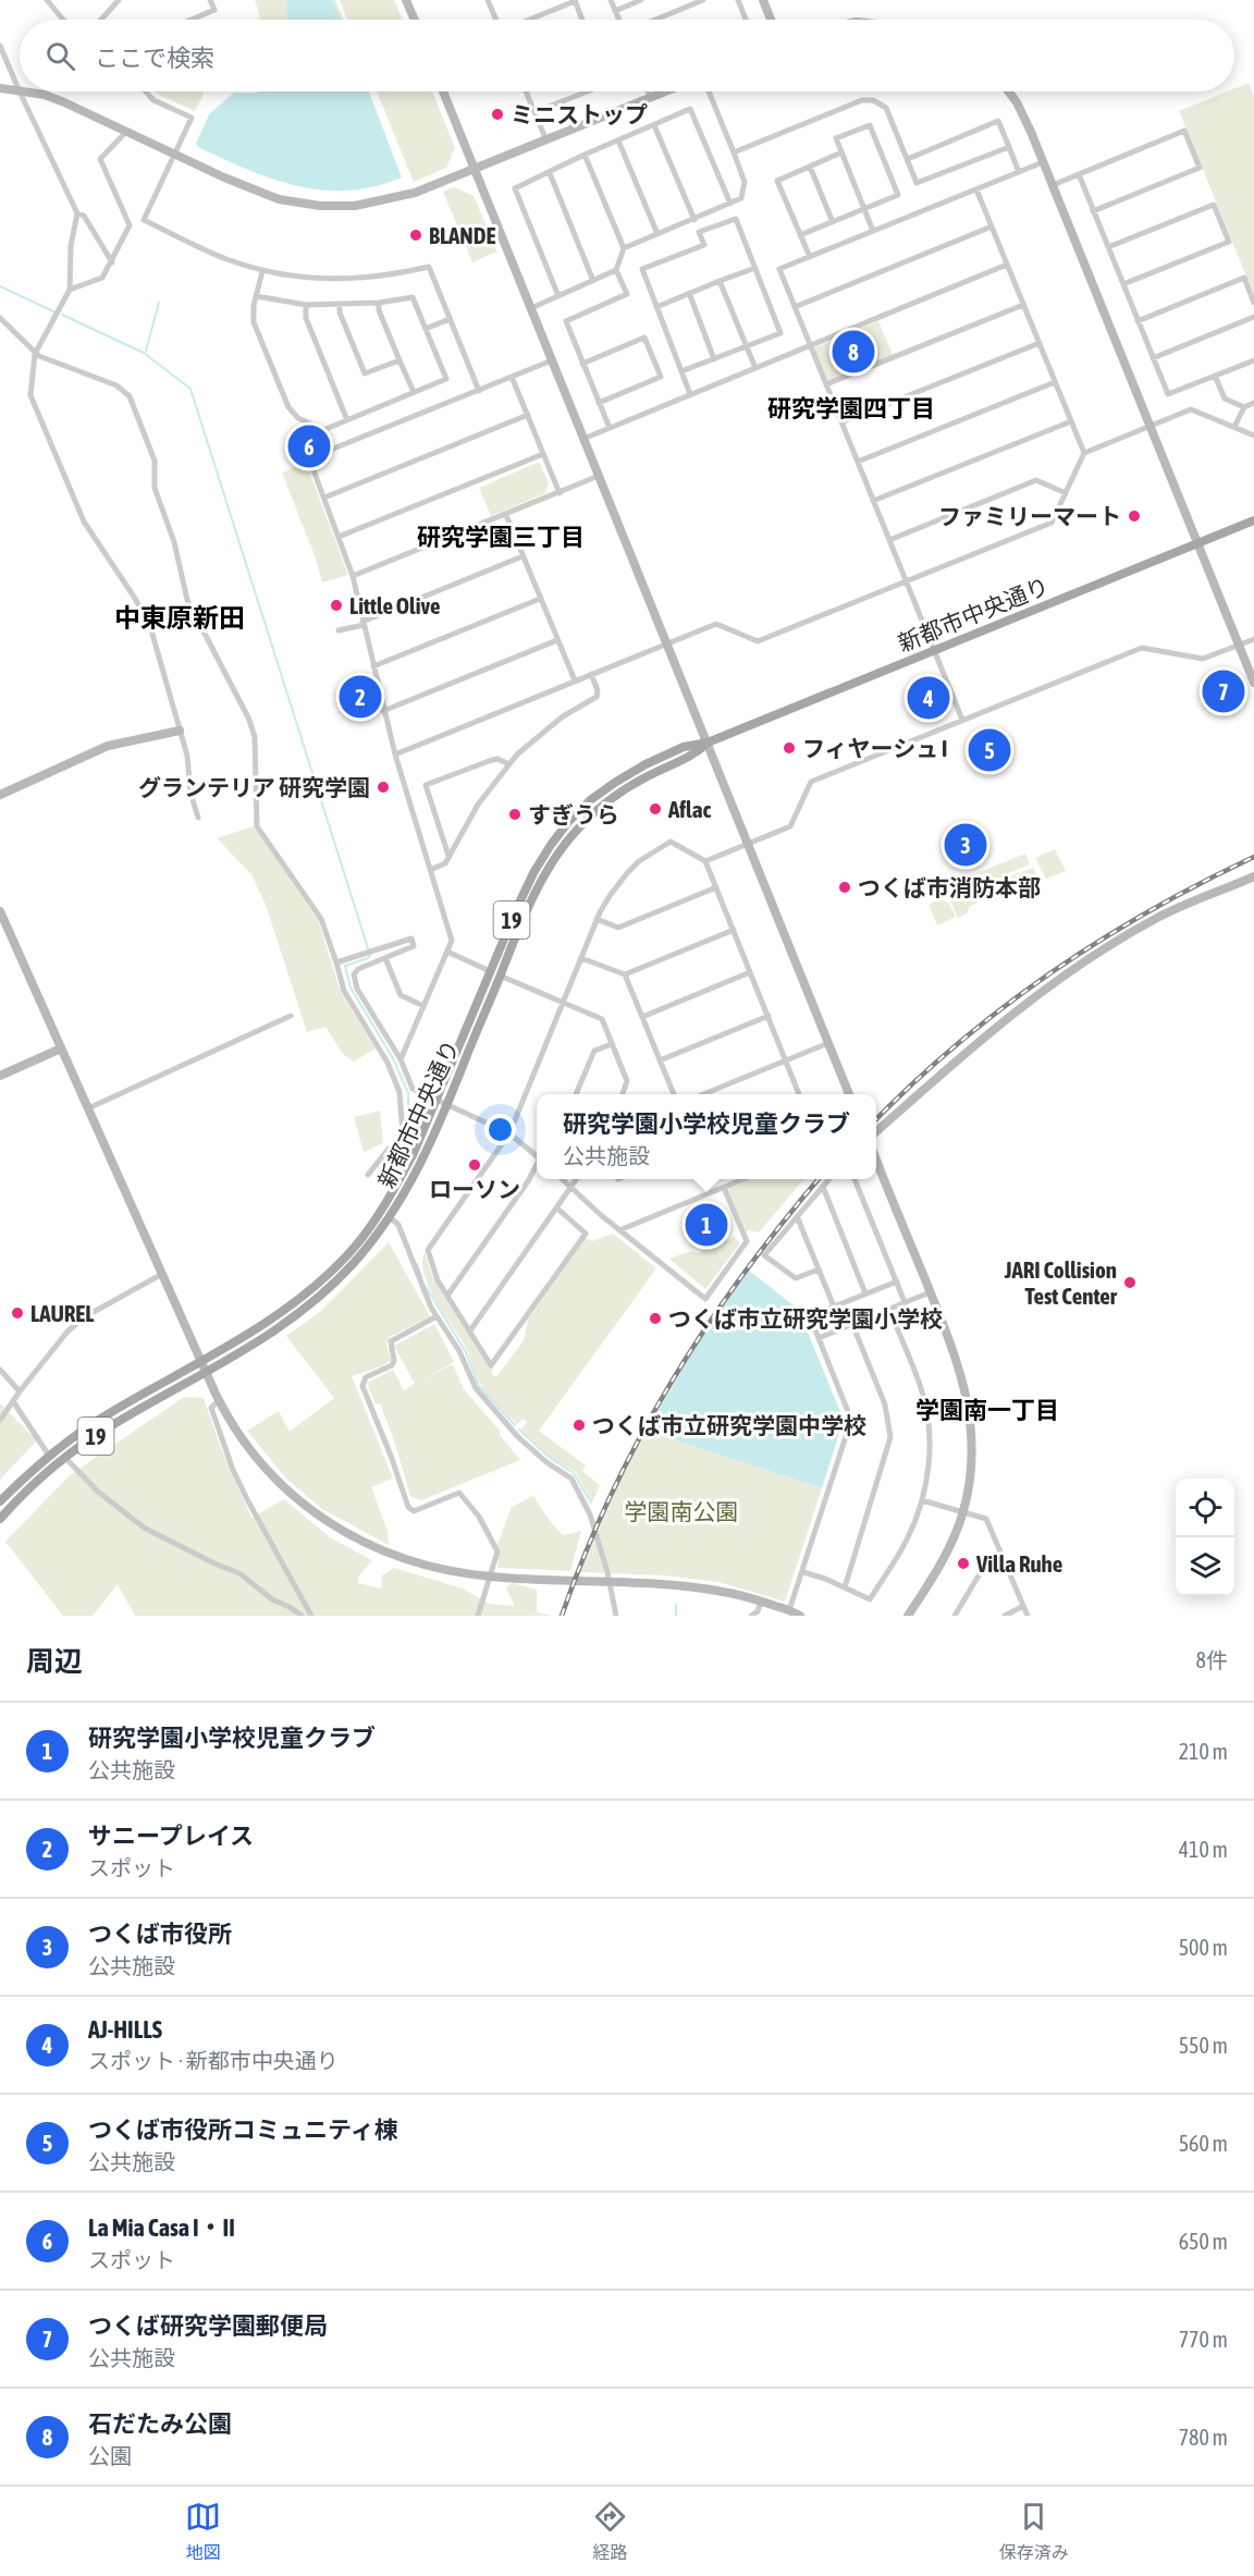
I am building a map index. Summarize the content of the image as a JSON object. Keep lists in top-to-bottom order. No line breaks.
{"streets":{"main road":["新都市中央通り","19"]},"districts":["研究学園四丁目","研究学園三丁目","中東原新田","学園南一丁目"],"parks":["学園南公園"],"places":["ミニストップ","BLANDE","ファミリーマート","Little Olive","フィヤーシュ I","グランテリア 研究学園","Aflac","すぎうら","つくば市消防本部","ローソン","JARI Collision Test Center","LAUREL","つくば市立研究学園小学校","つくば市立研究学園中学校","Villa Ruhe"],"page":{"search":"ここで検索","pins":["8","6","7","2","4","5","3","1"],"popup":["研究学園小学校児童クラブ","公共施設"],"heading":["周辺","8件"],"list":[{"mark":"1","name":"研究学園小学校児童クラブ","note":"公共施設","value":"210 m"},{"mark":"2","name":"サニープレイス","note":"スポット","value":"410 m"},{"mark":"3","name":"つくば市役所","note":"公共施設","value":"500 m"},{"mark":"4","name":"AJ-HILLS","note":"スポット · 新都市中央通り","value":"550 m"},{"mark":"5","name":"つくば市役所コミュニティ棟","note":"公共施設","value":"560 m"},{"mark":"6","name":"La Mia Casa I・II","note":"スポット","value":"650 m"},{"mark":"7","name":"つくば研究学園郵便局","note":"公共施設","value":"770 m"},{"mark":"8","name":"石だたみ公園","note":"公園","value":"780 m"}],"nav":["地図","経路","保存済み"]}}
